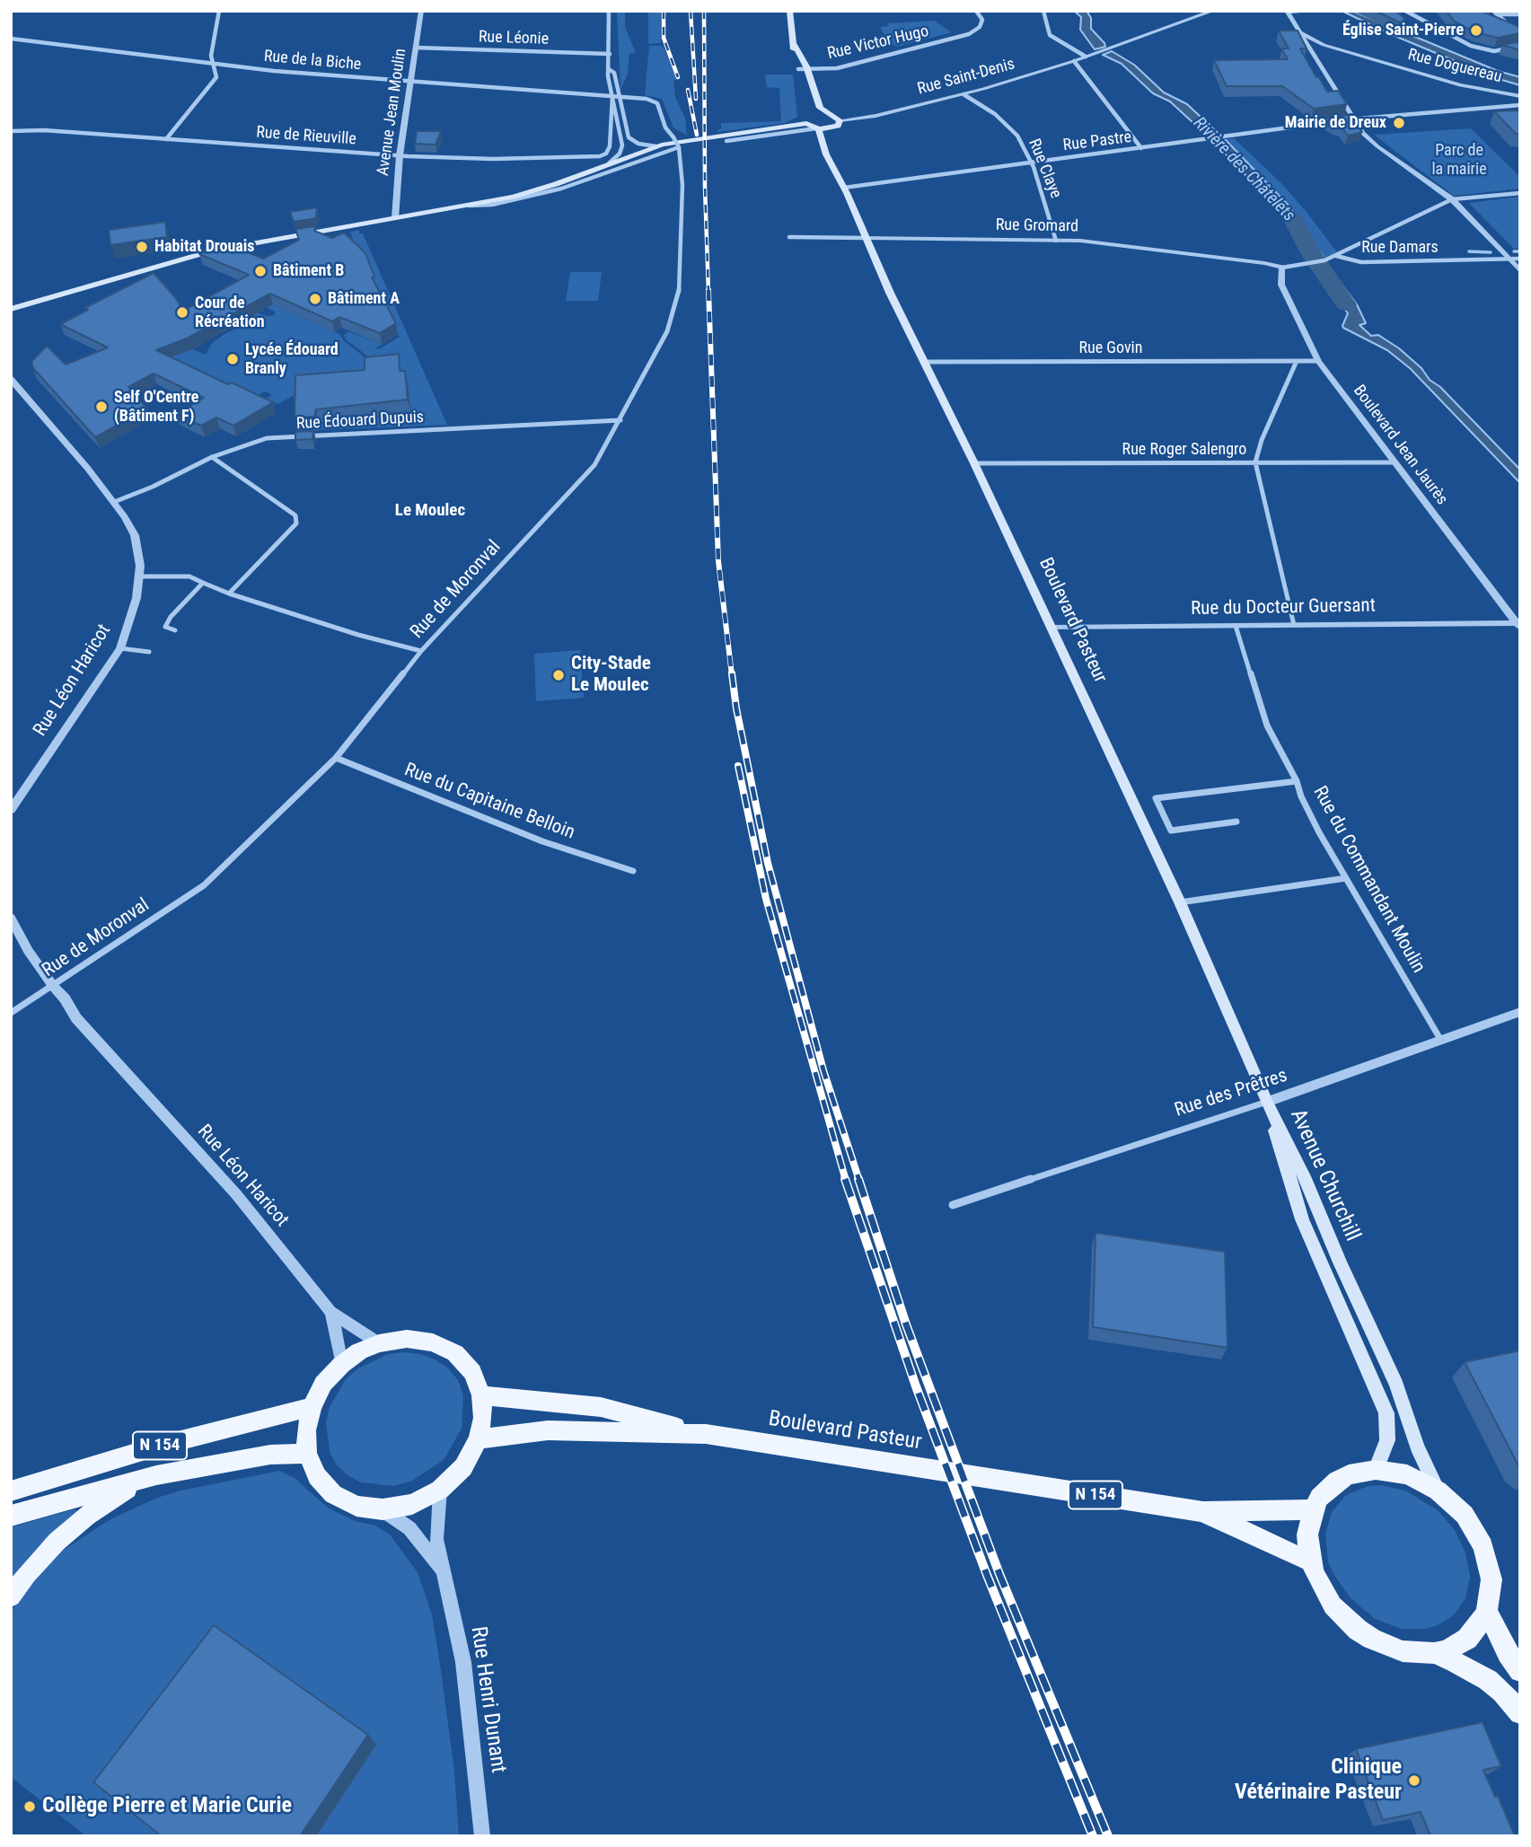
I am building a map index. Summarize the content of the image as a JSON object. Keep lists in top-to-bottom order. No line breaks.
{"streets":{"main road":["Boulevard Pasteur","Avenue Churchill","N 154"],"street":["Rue Léonie","Rue Victor Hugo","Rue de la Biche","Rue Doguereau","Rue Saint-Denis","Avenue Jean Moulin","Rue de Rieuville","Rue Pastre","Rue Claye","Rue Gromard","Rue Damars","Rue Govin","Rue Édouard Dupuis","Boulevard Jean Jaurès","Rue Roger Salengro","Rue de Moronval","Rue du Docteur Guersant","Rue Léon Haricot","Rue du Capitaine Belloin","Rue du Commandant Moulin","Rue des Prêtres","Rue Henri Dunant"]},"crossings":[["Rue Léonie","Avenue Jean Moulin"],["Rue de la Biche","Avenue Jean Moulin"],["Rue de la Biche","Rue de Rieuville"],["Rue de la Biche","Rue de Moronval"],["Rue Saint-Denis","Rue Claye"],["Avenue Jean Moulin","Rue de Rieuville"],["Rue de Rieuville","Rue de Moronval"],["Rue Pastre","Rue Claye"],["Rue Pastre","Boulevard Pasteur"],["Rue Claye","Rue Gromard"],["Rue Gromard","Rue Damars"],["Rue Gromard","Boulevard Jean Jaurès"],["Rue Gromard","Boulevard Pasteur"],["Rue Damars","Boulevard Jean Jaurès"],["Rue Govin","Boulevard Jean Jaurès"],["Rue Govin","Boulevard Pasteur"],["Rue Édouard Dupuis","Rue de Moronval"],["Rue Édouard Dupuis","Rue Léon Haricot"],["Boulevard Jean Jaurès","Rue Roger Salengro"],["Boulevard Jean Jaurès","Rue du Docteur Guersant"],["Rue Roger Salengro","Boulevard Pasteur"],["Rue de Moronval","Rue Léon Haricot"],["Rue de Moronval","Rue du Capitaine Belloin"],["Rue du Docteur Guersant","Boulevard Pasteur"],["Rue du Docteur Guersant","Rue du Commandant Moulin"],["Boulevard Pasteur","Rue Léon Haricot"],["Boulevard Pasteur","Rue des Prêtres"],["Boulevard Pasteur","Avenue Churchill"],["Boulevard Pasteur","N 154"],["Boulevard Pasteur","Rue Henri Dunant"],["Rue Léon Haricot","N 154"],["Rue Léon Haricot","Rue Henri Dunant"],["Rue du Commandant Moulin","Rue des Prêtres"],["Rue des Prêtres","Avenue Churchill"],["Avenue Churchill","N 154"],["N 154","Rue Henri Dunant"]],"districts":["Le Moulec"],"water":["Rivière des Châtelets"],"parks":["Parc de la mairie"],"places":["Église Saint-Pierre","Mairie de Dreux","Habitat Drouais","Bâtiment B","Bâtiment A","Cour de Récréation","Lycée Édouard Branly","Self O'Centre (Bâtiment F)","City-Stade Le Moulec","Clinique Vétérinaire Pasteur","Collège Pierre et Marie Curie"]}
